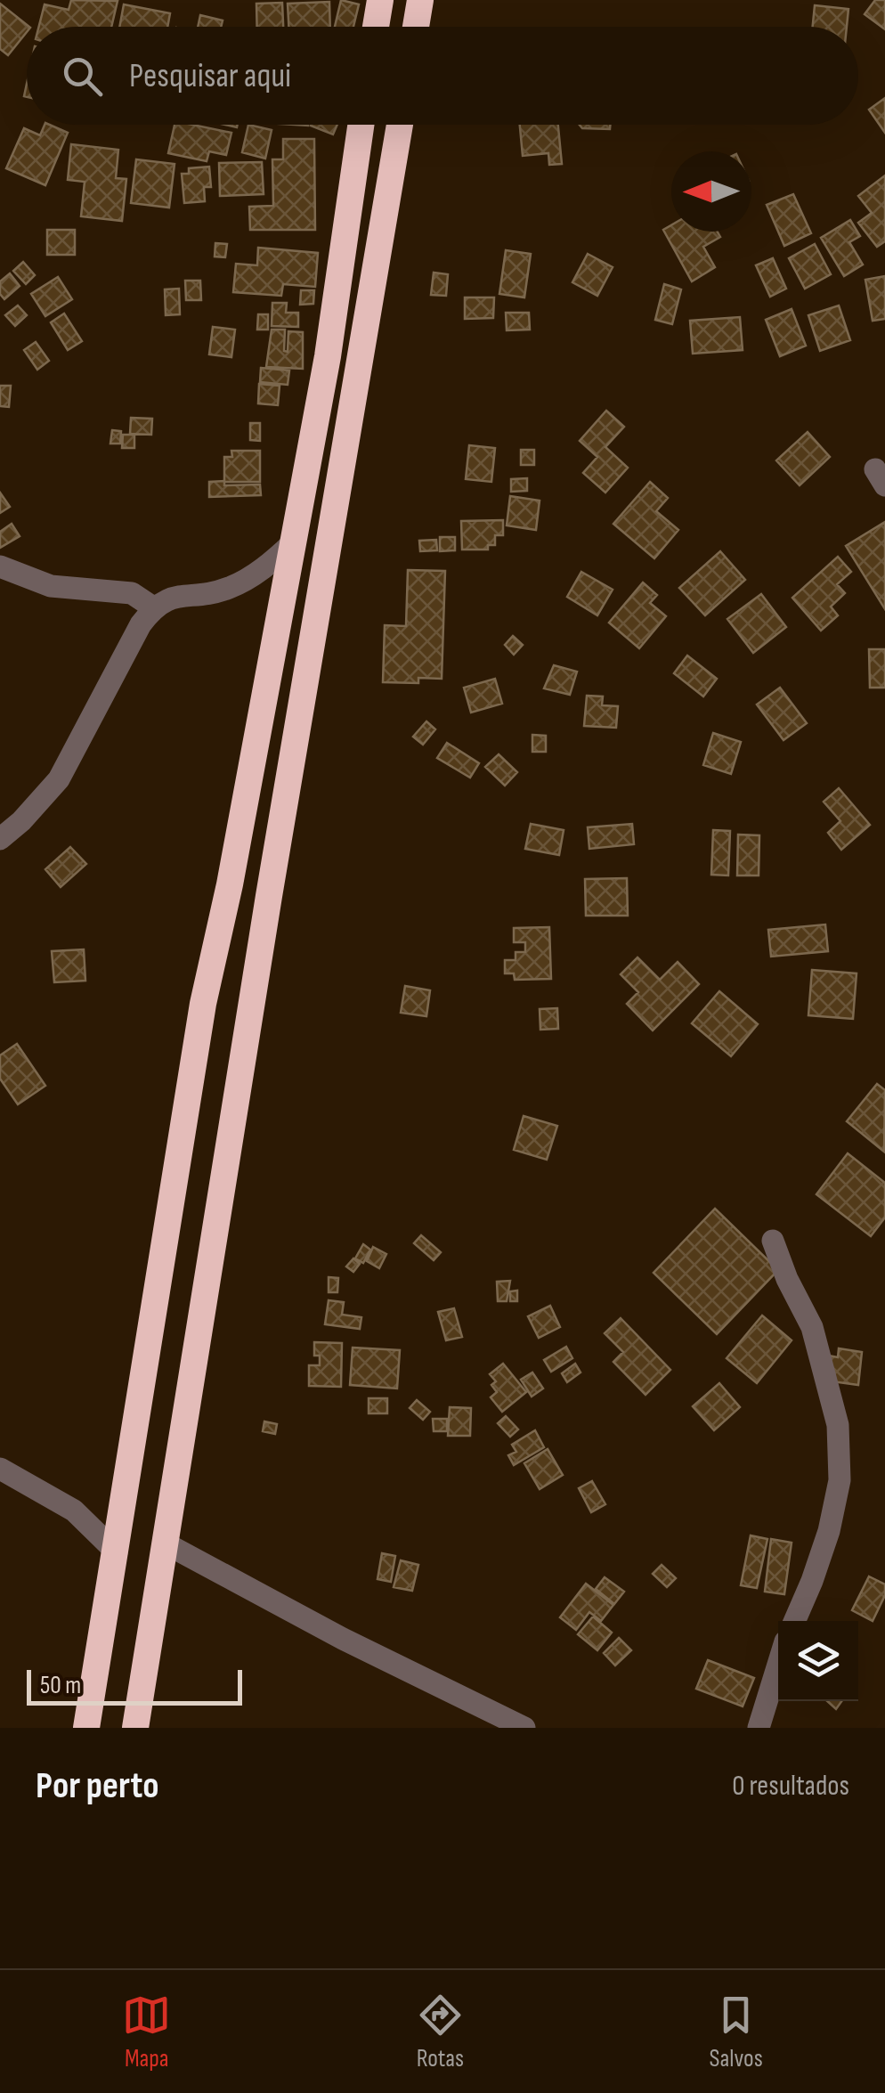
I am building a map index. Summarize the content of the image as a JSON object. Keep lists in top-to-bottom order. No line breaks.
{"scale_bar":"50 m","north":"left","page":{"search":"Pesquisar aqui","scale":"50 m","heading":["Por perto","0 resultados"],"nav":["Mapa","Rotas","Salvos"]}}
